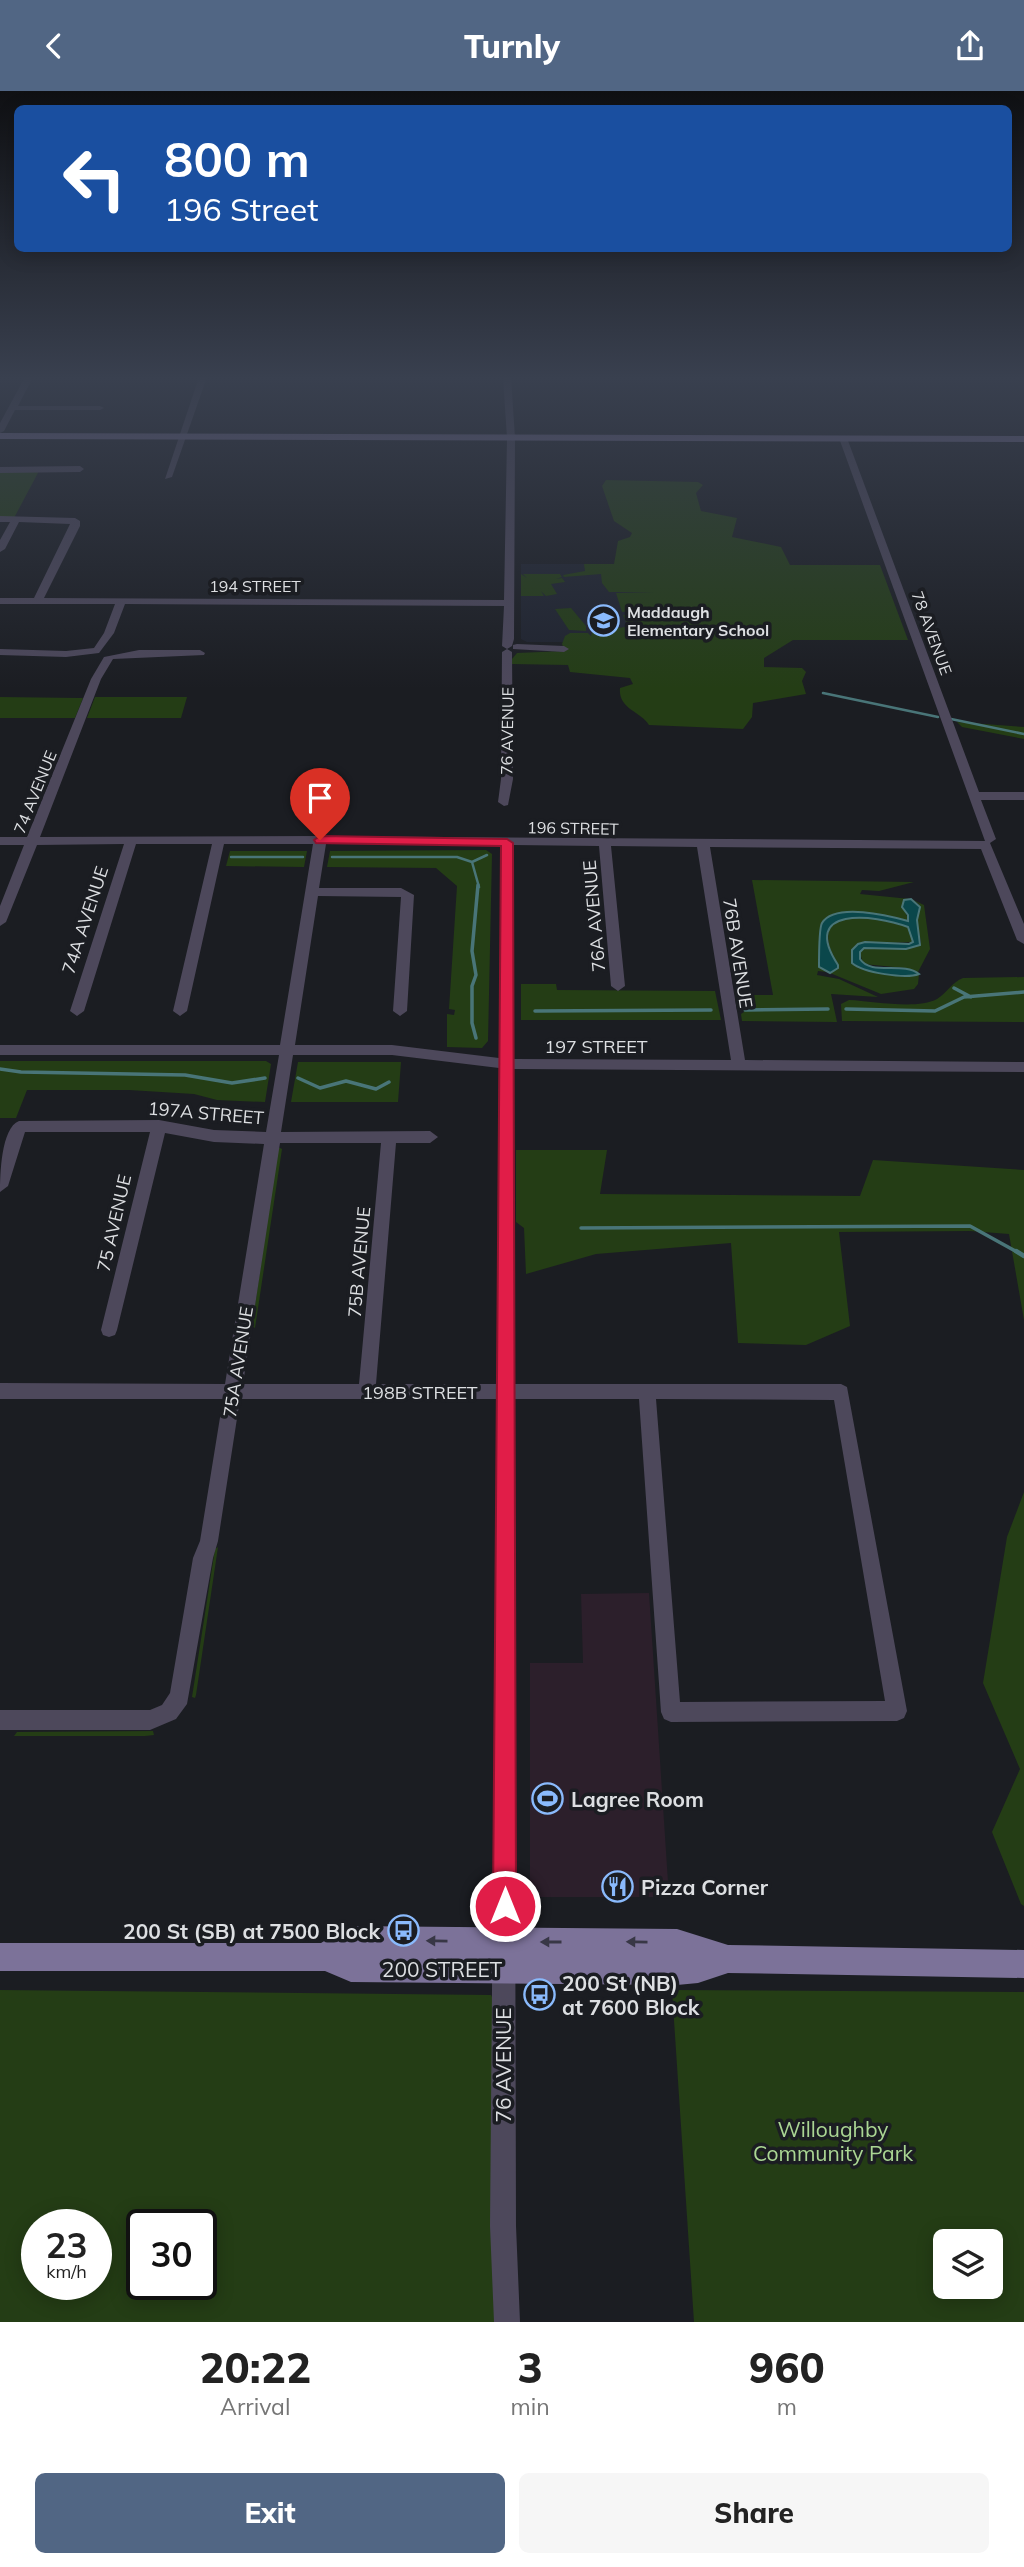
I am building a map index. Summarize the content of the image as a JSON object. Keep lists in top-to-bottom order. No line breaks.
{"streets":{"main road":["200 STREET"],"street":["194 STREET","78 AVENUE","76 AVENUE","74 AVENUE","196 STREET","76A AVENUE","74A AVENUE","76B AVENUE","197 STREET","197A STREET","75 AVENUE","75B AVENUE","75A AVENUE","198B STREET"]},"crossings":[["194 STREET","76 AVENUE"],["194 STREET","74 AVENUE"],["78 AVENUE","196 STREET"],["76 AVENUE","196 STREET"],["76 AVENUE","197 STREET"],["76 AVENUE","198B STREET"],["76 AVENUE","200 STREET"],["74 AVENUE","196 STREET"],["196 STREET","76A AVENUE"],["196 STREET","74A AVENUE"],["196 STREET","76B AVENUE"],["196 STREET","75A AVENUE"],["76B AVENUE","197 STREET"],["197 STREET","75A AVENUE"],["197A STREET","75 AVENUE"],["197A STREET","75B AVENUE"],["197A STREET","75A AVENUE"],["75B AVENUE","198B STREET"],["75A AVENUE","198B STREET"]],"parks":["Willoughby Community Park"],"places":{"school or university":["Maddaugh Elementary School"],"sports":["Lagree Room"],"restaurant":["Pizza Corner"],"bus stop":["200 St (SB) at 7500 Block","200 St (NB) at 7600 Block"]},"page":{"header":"Turnly","turn":["800 m","196 Street"],"speed":"23 km/h","limit":"30","eta":["20:22","Arrival","3","min","960","m"],"buttons":["Exit","Share"]}}
